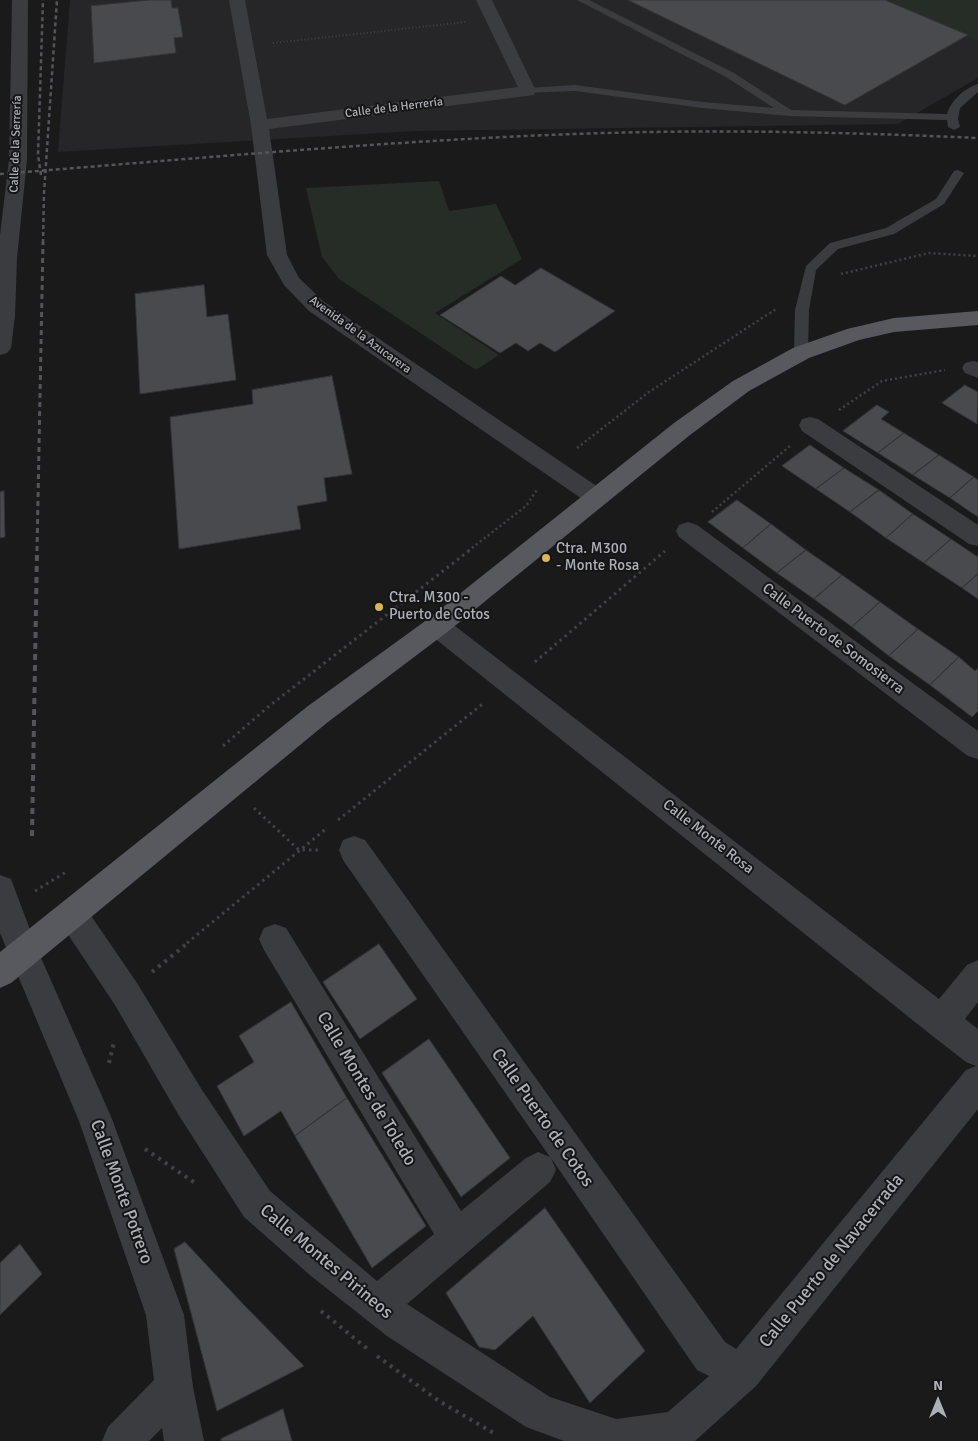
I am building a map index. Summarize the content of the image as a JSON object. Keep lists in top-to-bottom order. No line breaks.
{"streets":{"street":["Calle de la Herrería","Calle de la Serrería","Avenida de la Azucarera","Calle Puerto de Somosierra","Calle Monte Rosa","Calle Montes de Toledo","Calle Puerto de Cotos","Calle Monte Potrero","Calle Puerto de Navacerrada","Calle Montes Pirineos"]},"crossings":[["Calle de la Herrería","Avenida de la Azucarera"],["Calle Puerto de Cotos","Calle Puerto de Navacerrada"],["Calle Puerto de Navacerrada","Calle Montes Pirineos"]],"places":["Ctra. M300 - Monte Rosa","Ctra. M300 - Puerto de Cotos"],"north":"top"}
